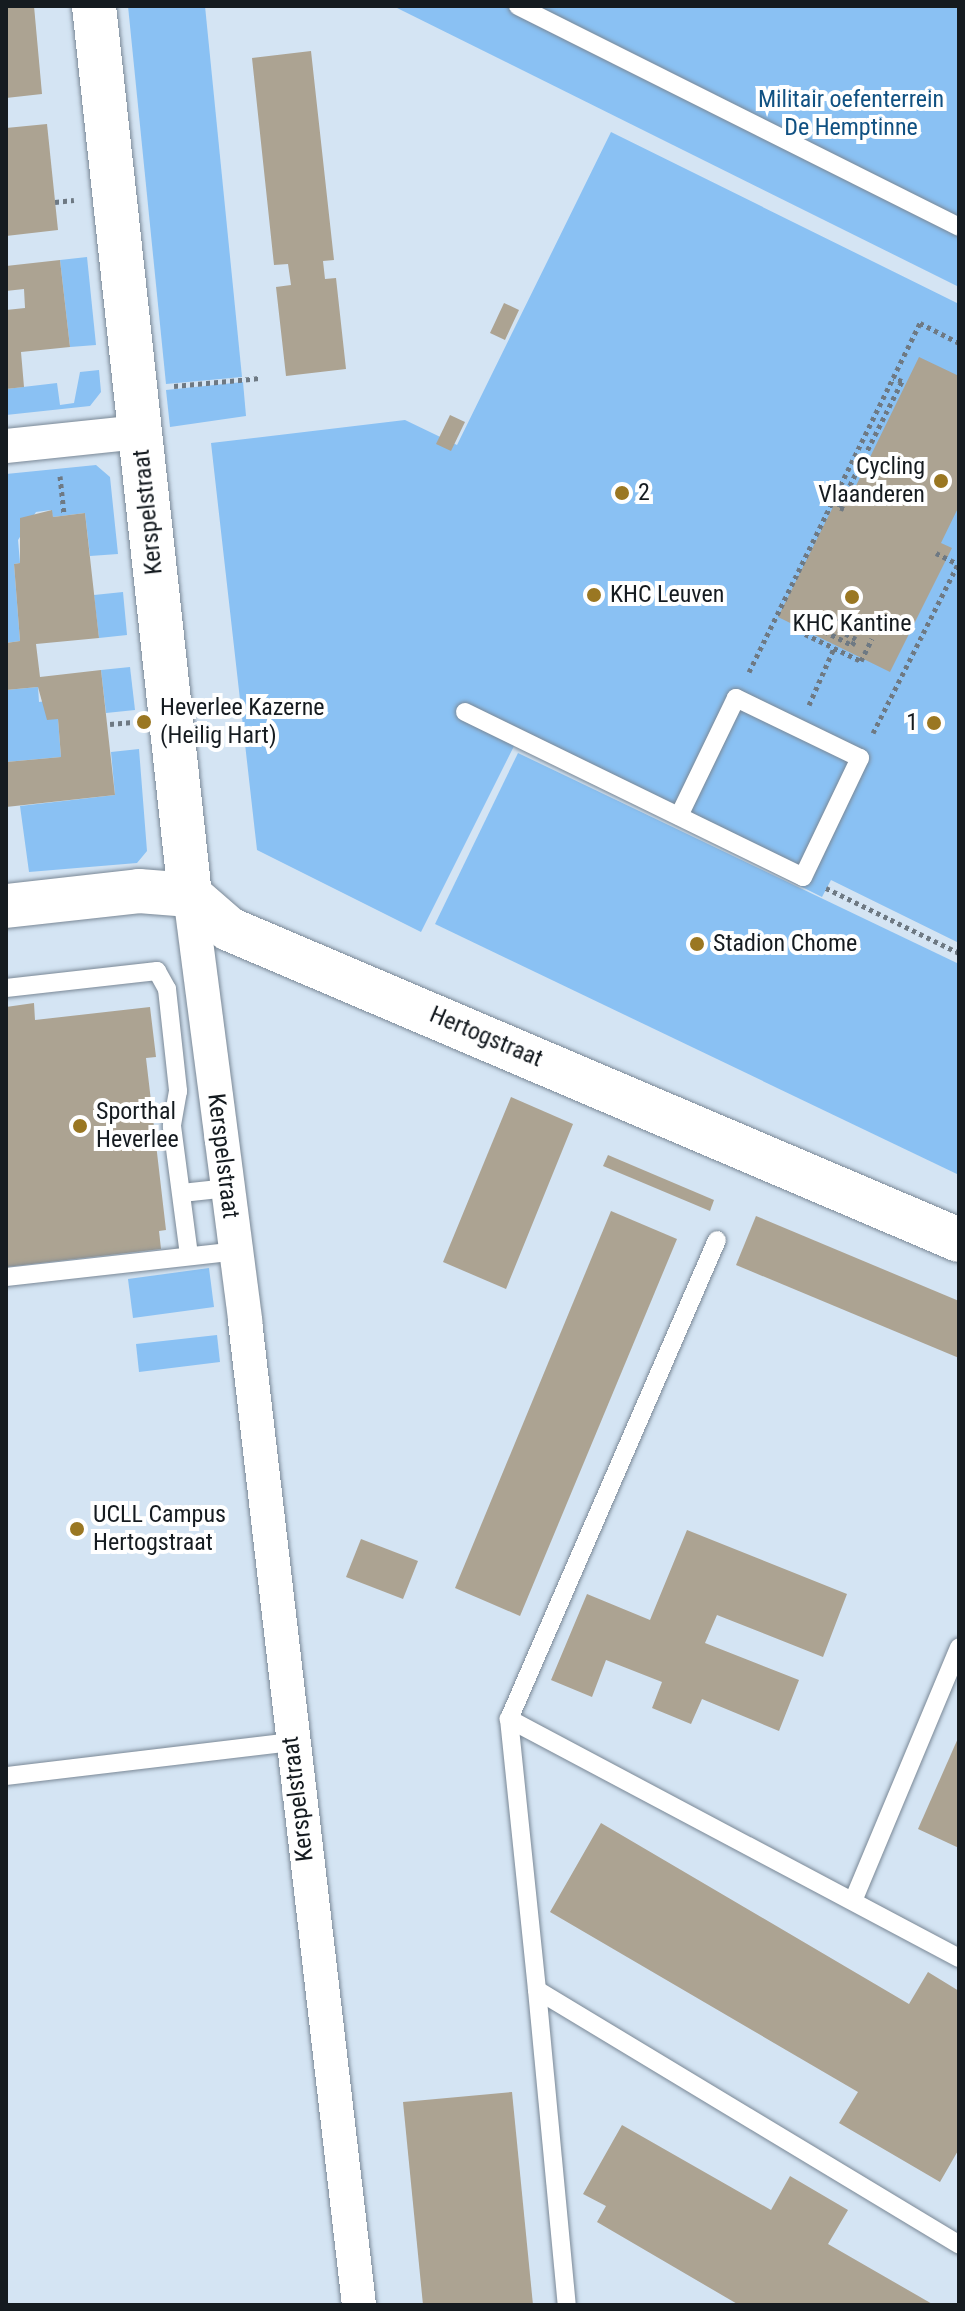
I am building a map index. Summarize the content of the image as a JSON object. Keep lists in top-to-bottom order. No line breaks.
{"streets":{"street":["Kerspelstraat","Hertogstraat"]},"crossings":[["Kerspelstraat","Hertogstraat"]],"parks":["Militair oefenterrein De Hemptinne"],"places":["Cycling Vlaanderen","2","KHC Leuven","KHC Kantine","Heverlee Kazerne (Heilig Hart)","1","Stadion Chome","Sporthal Heverlee","UCLL Campus Hertogstraat"]}
